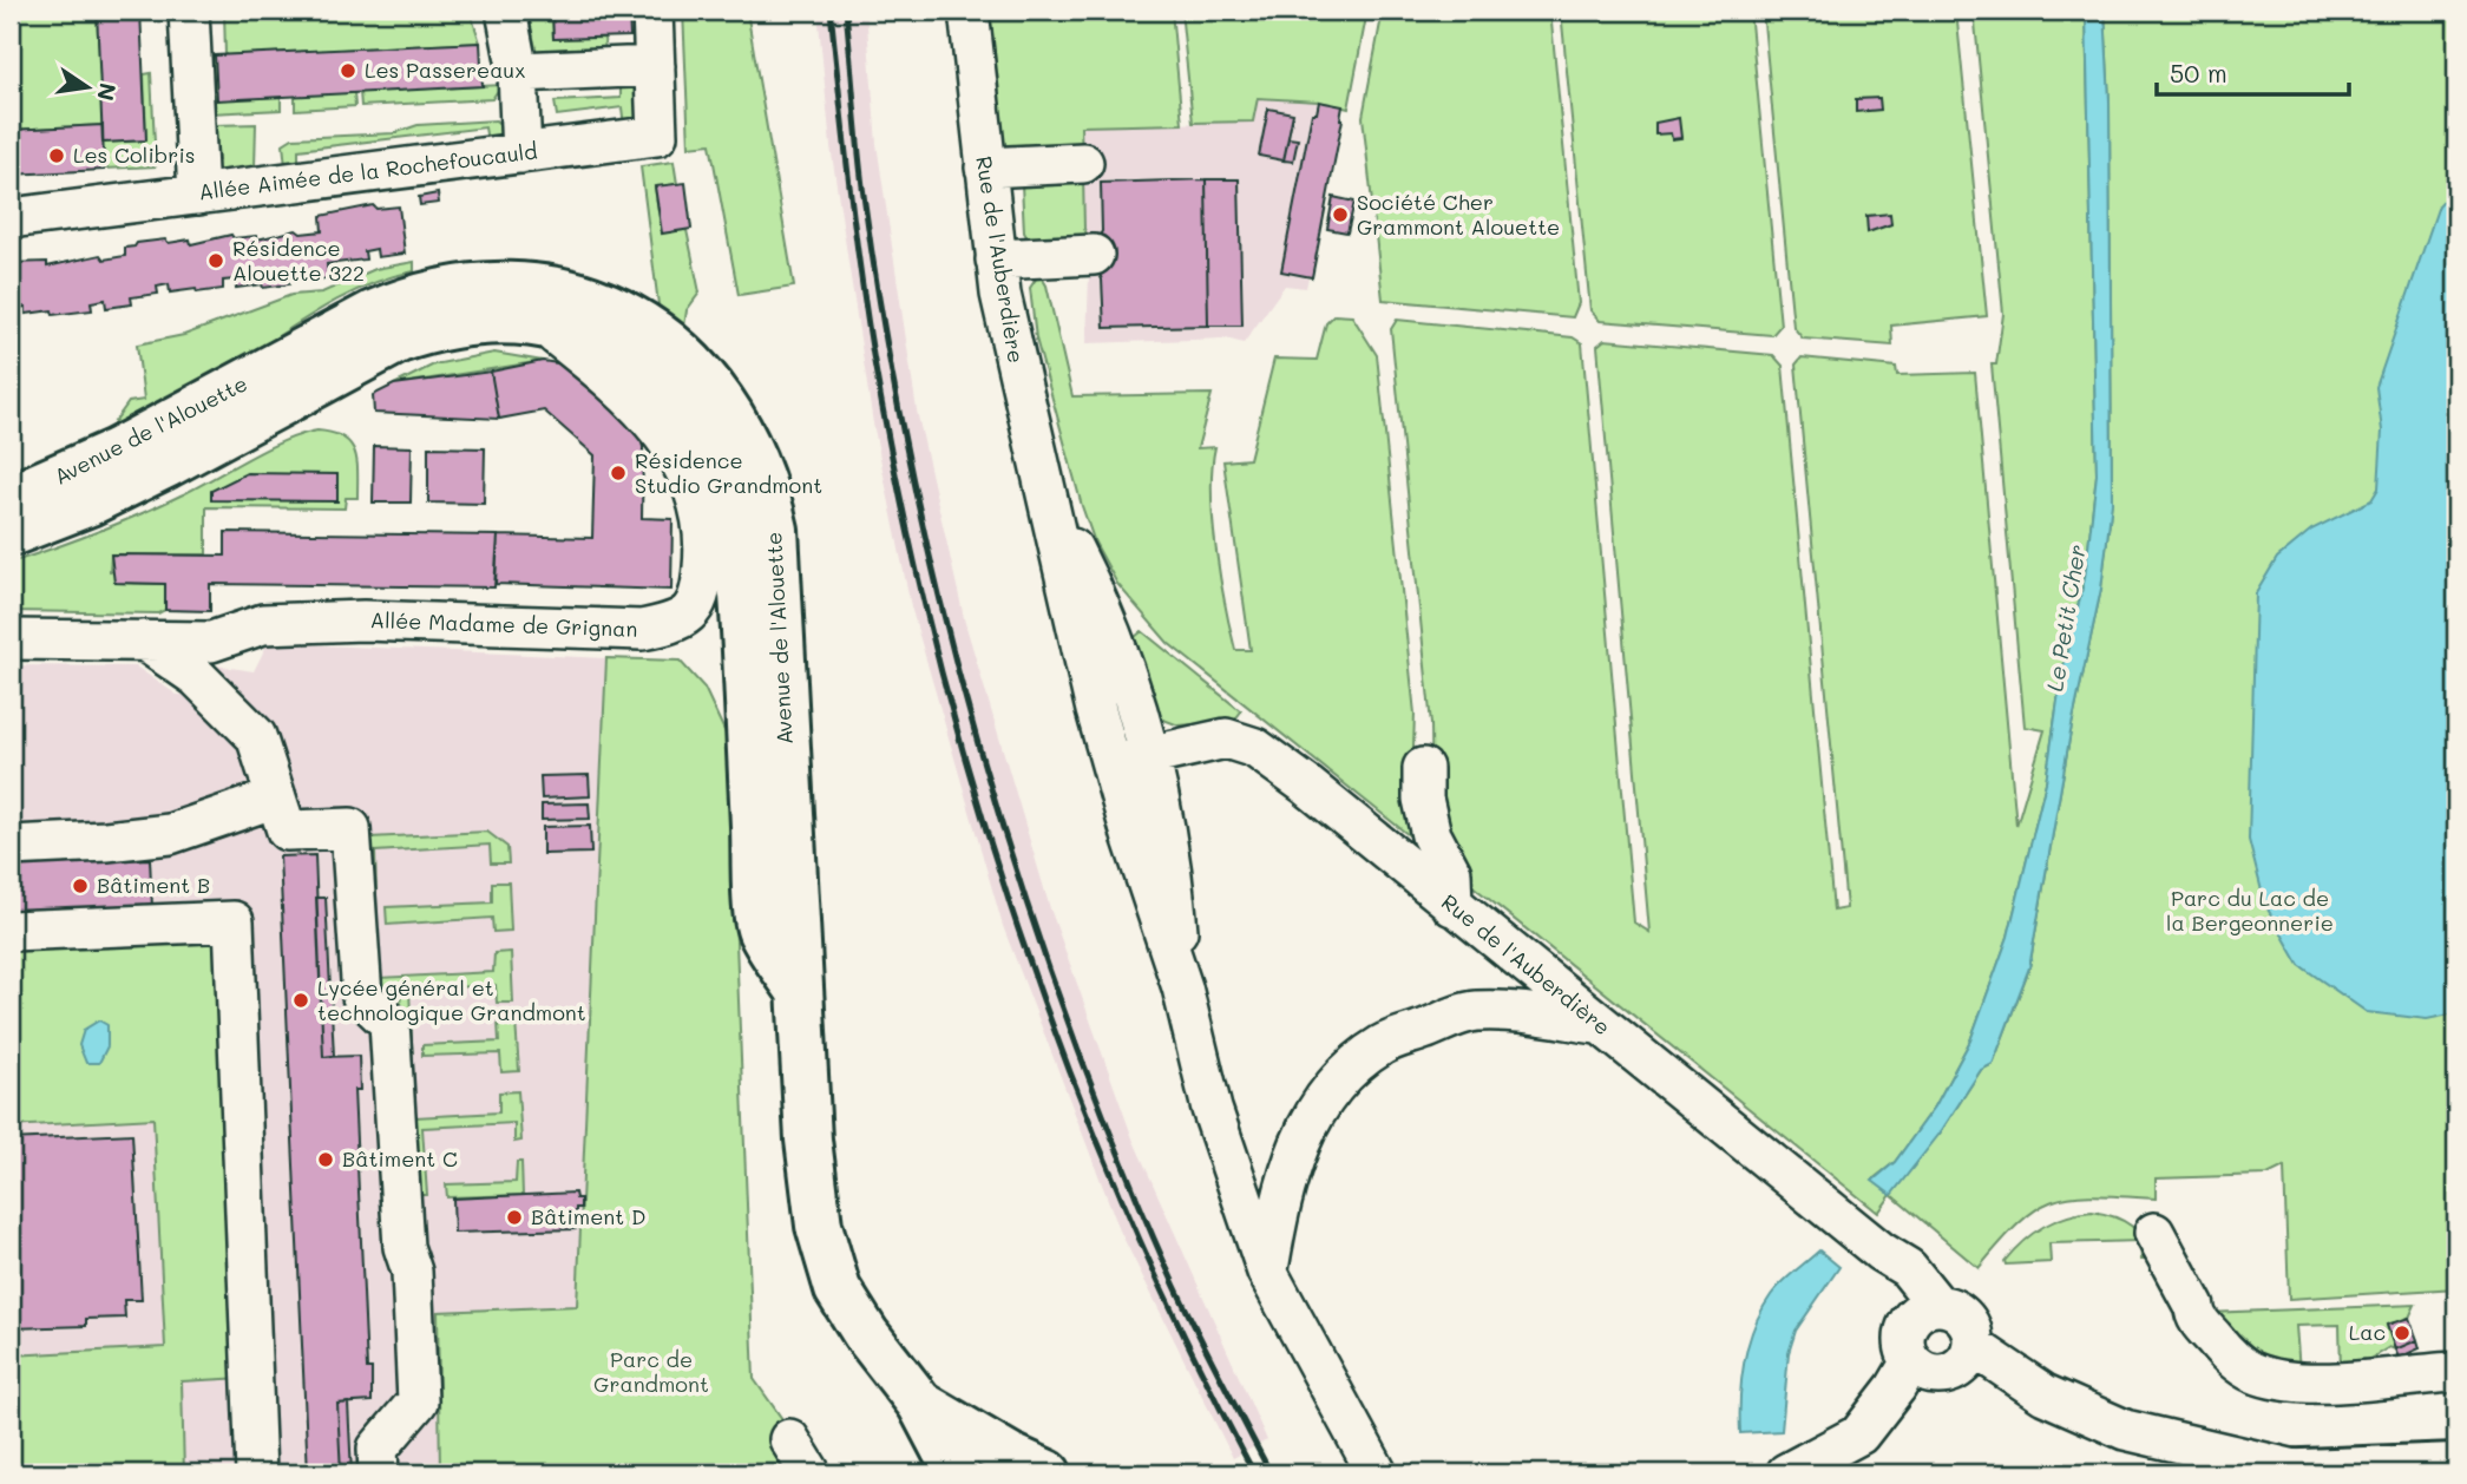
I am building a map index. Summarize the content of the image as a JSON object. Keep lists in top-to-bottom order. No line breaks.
{"streets":{"main road":["Avenue de l'Alouette"],"street":["Allée Aimée de la Rochefoucauld","Rue de l'Auberdière","Allée Madame de Grignan"]},"crossings":[["Avenue de l'Alouette","Allée Madame de Grignan"]],"water":["Le Petit Cher"],"parks":["Parc du Lac de la Bergeonnerie","Parc de Grandmont"],"places":["Les Passereaux","Les Colibris","Société Cher Grammont Alouette","Résidence Alouette 322","Résidence Studio Grandmont","Bâtiment B","Lycée général et technologique Grandmont","Bâtiment C","Bâtiment D","Lac"],"scale_bar":"50 m","north":"right"}
